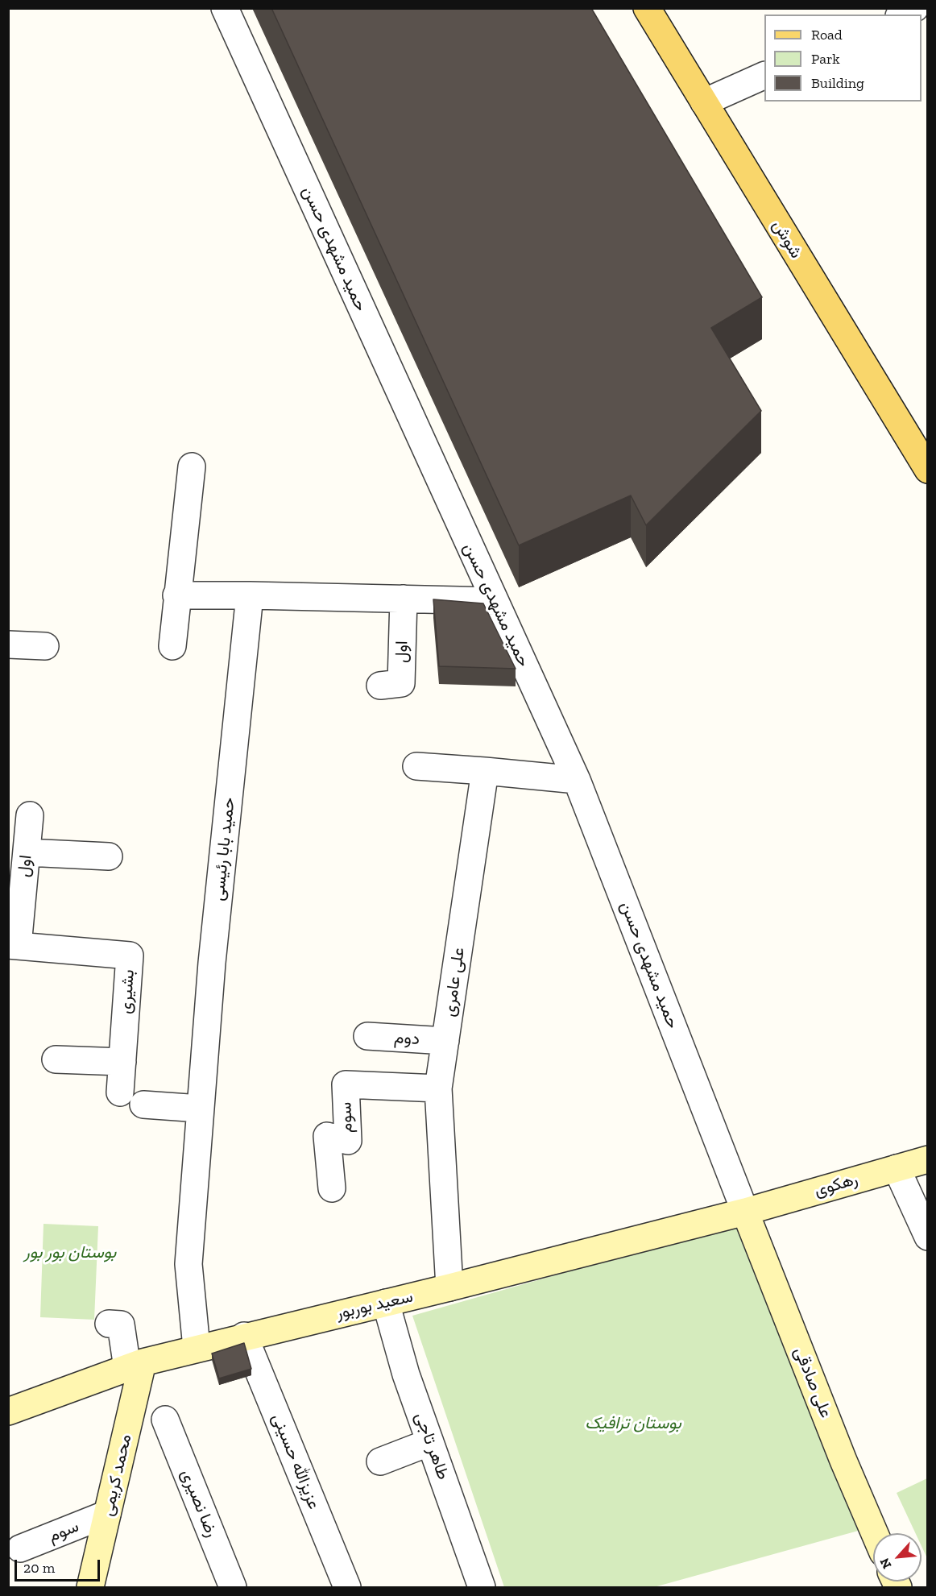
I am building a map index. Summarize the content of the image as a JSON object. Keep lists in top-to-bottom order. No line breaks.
{"streets":{"main road":["شوش"],"street":["حمید مشهدی حسن","اول","حمید بابا رئیسی","علی عامری","بشیری","دوم","سوم","رهکوی","سعید بوربور","علی صادقی","طاهر تاجی","عزیزالله حسینی","محمد کریمی","رضا نصیری"]},"crossings":[["حمید مشهدی حسن","رهکوی"],["حمید مشهدی حسن","سعید بوربور"],["حمید مشهدی حسن","علی صادقی"],["اول","بشیری"],["حمید بابا رئیسی","بشیری"],["حمید بابا رئیسی","سعید بوربور"],["علی عامری","دوم"],["علی عامری","سوم"],["علی عامری","سعید بوربور"],["سوم","محمد کریمی"],["رهکوی","سعید بوربور"],["رهکوی","علی صادقی"],["سعید بوربور","علی صادقی"],["سعید بوربور","طاهر تاجی"],["سعید بوربور","عزیزالله حسینی"],["سعید بوربور","محمد کریمی"]],"parks":["بوستان بور بور","بوستان ترافیک"],"legend":["Road","Park","Building"],"scale_bar":"20 m","north":"bottom left"}
